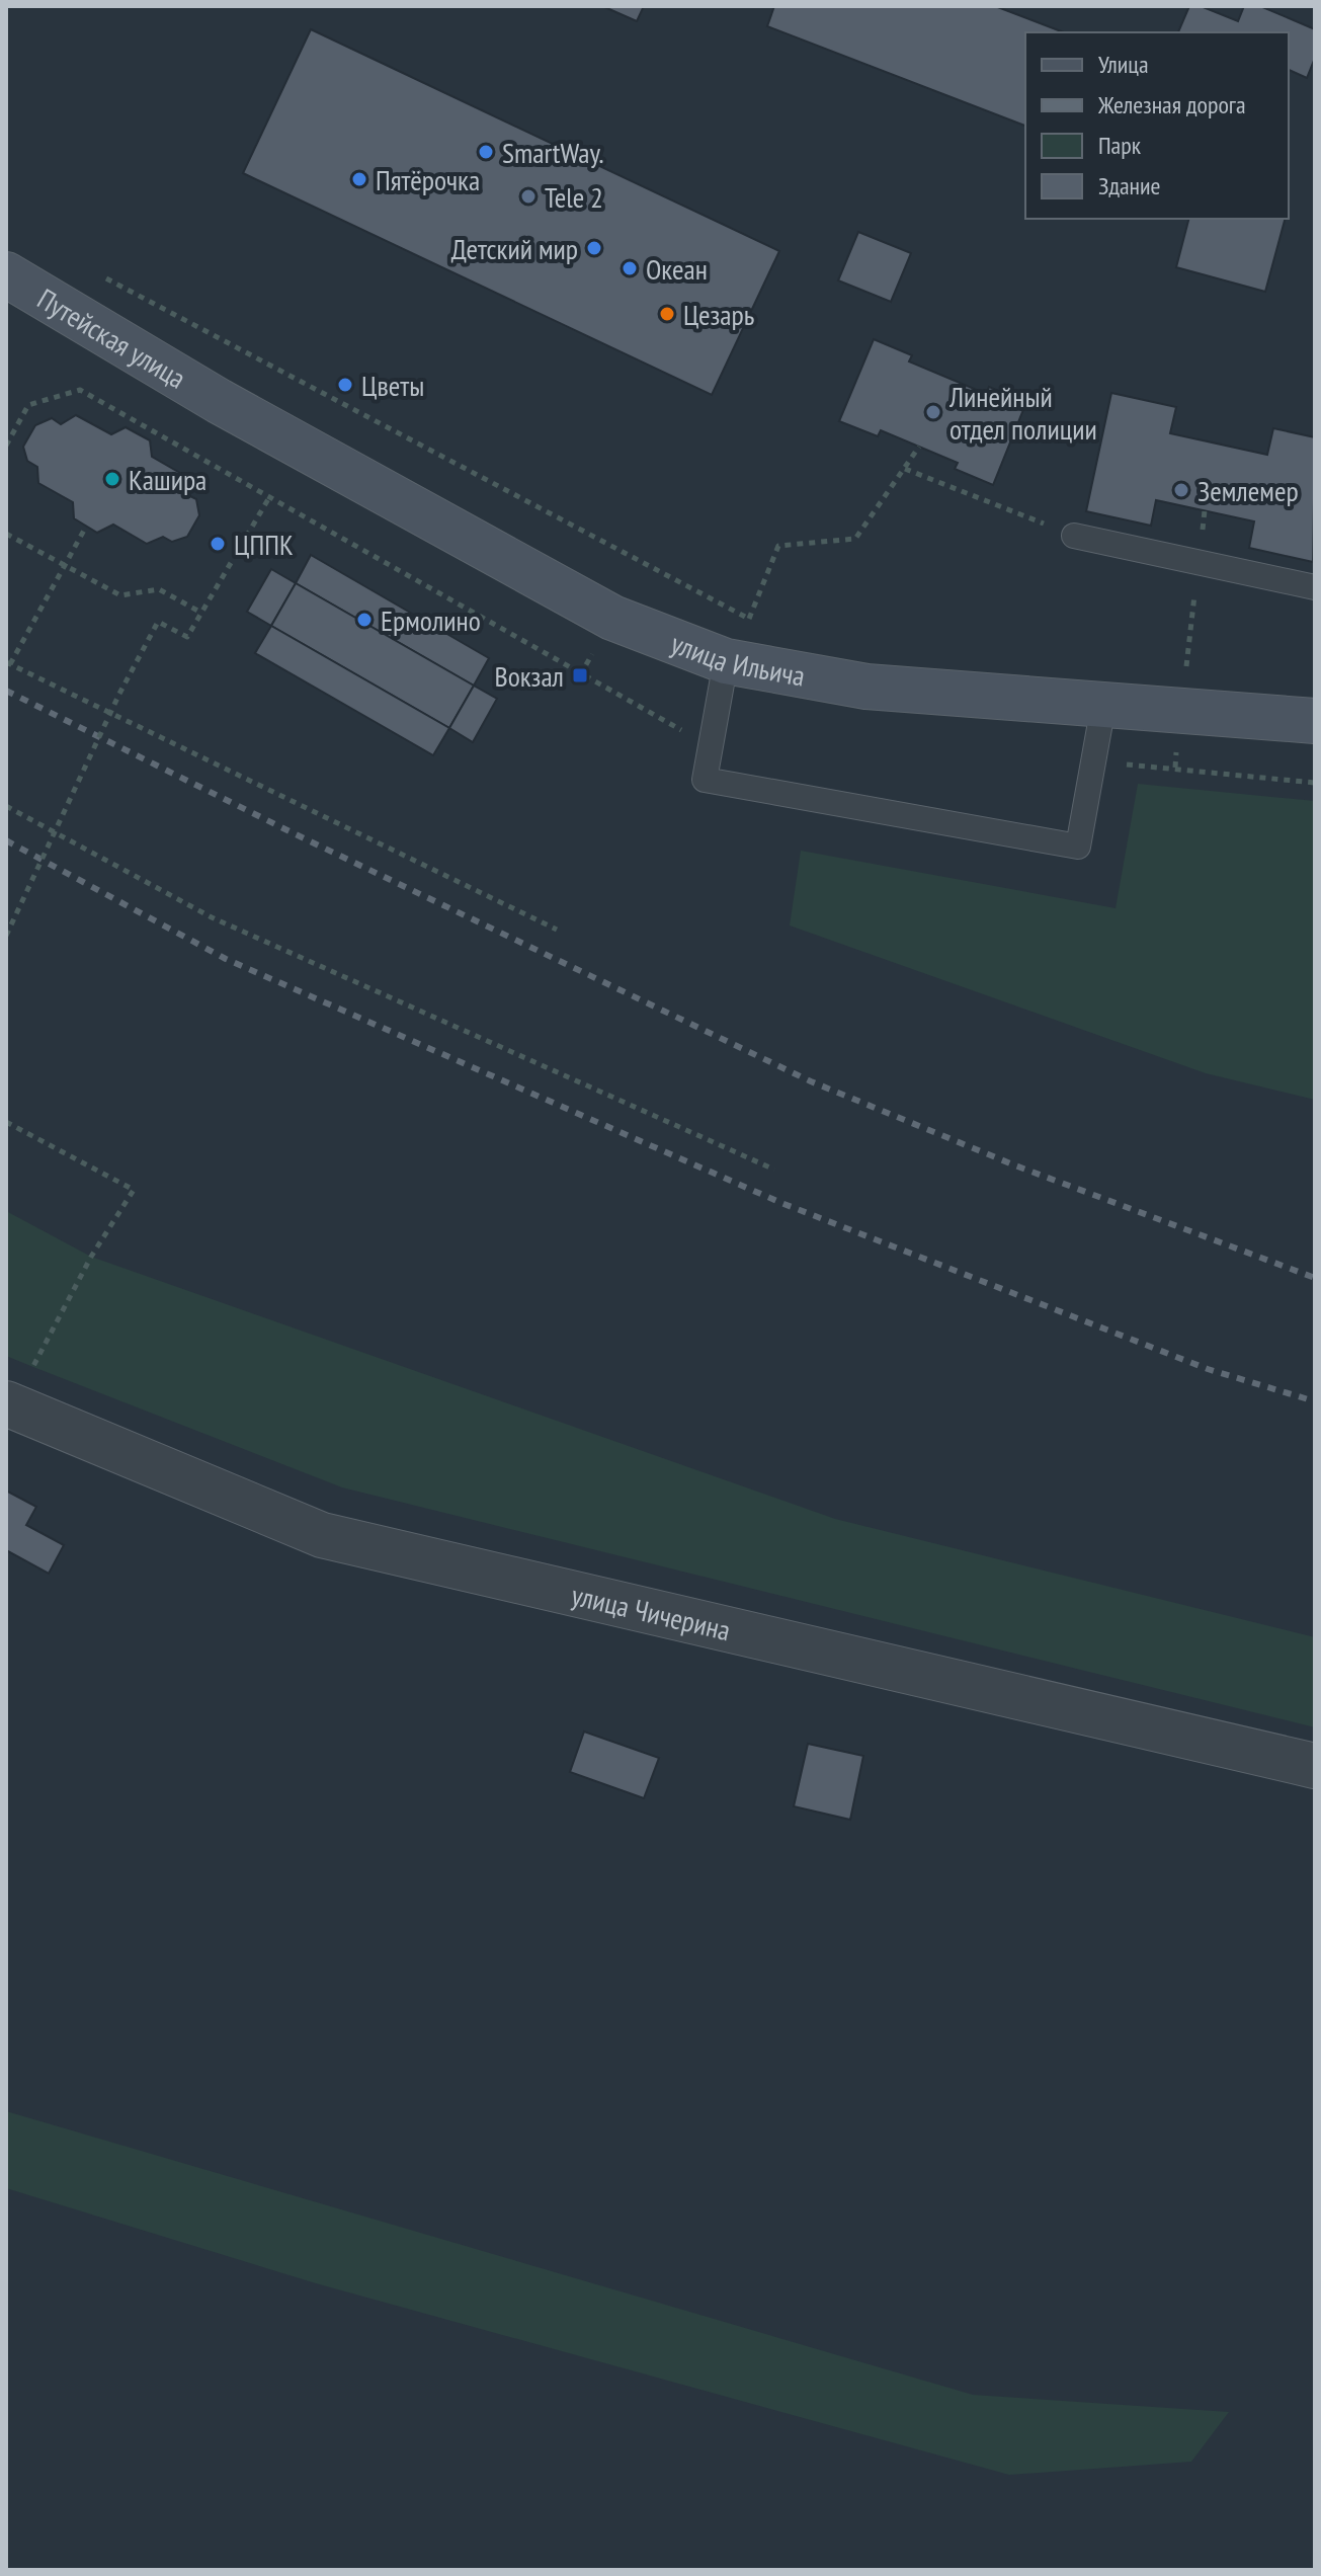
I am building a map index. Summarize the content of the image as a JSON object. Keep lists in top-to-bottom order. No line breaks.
{"streets":{"main road":["Путейская улица","улица Ильича"],"street":["улица Чичерина"]},"crossings":[["Путейская улица","улица Ильича"]],"places":{"other":["SmartWay.","Пятёрочка","Tele 2","Детский мир","Океан","Цезарь","Цветы","Линейный отдел полиции","Кашира","Землемер","ЦППК","Ермолино"],"transit":["Вокзал"]},"legend":["Улица","Железная дорога","Парк","Здание"]}
